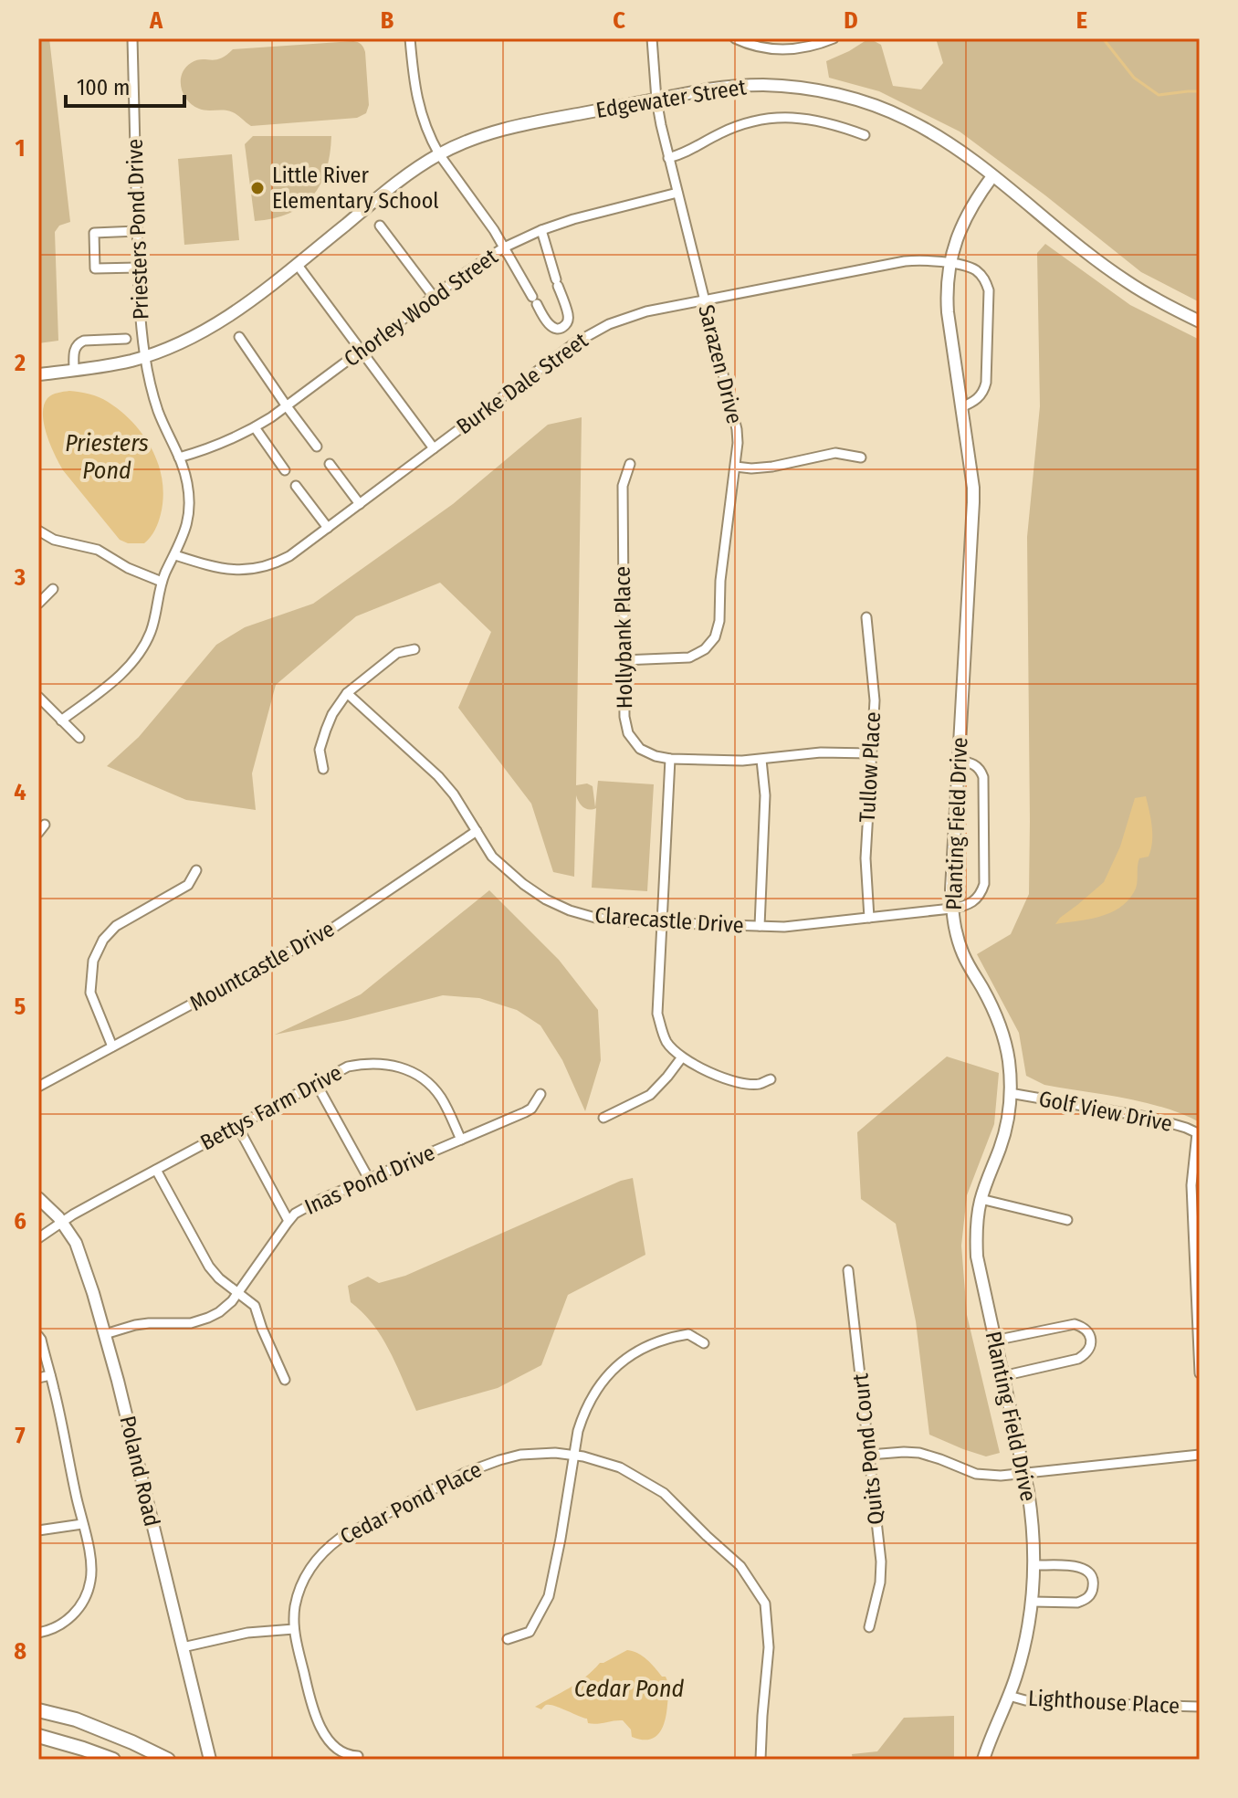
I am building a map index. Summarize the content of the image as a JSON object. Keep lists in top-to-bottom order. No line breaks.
{"streets":{"street":["Edgewater Street","Priesters Pond Drive","Chorley Wood Street","Sarazen Drive","Burke Dale Street","Hollybank Place","Tullow Place","Planting Field Drive","Clarecastle Drive","Mountcastle Drive","Bettys Farm Drive","Golf View Drive","Inas Pond Drive","Quits Pond Court","Poland Road","Cedar Pond Place","Lighthouse Place"]},"crossings":[["Edgewater Street","Priesters Pond Drive"],["Edgewater Street","Sarazen Drive"],["Edgewater Street","Planting Field Drive"],["Chorley Wood Street","Sarazen Drive"],["Sarazen Drive","Burke Dale Street"],["Sarazen Drive","Hollybank Place"],["Burke Dale Street","Planting Field Drive"],["Hollybank Place","Tullow Place"],["Tullow Place","Clarecastle Drive"],["Planting Field Drive","Clarecastle Drive"],["Planting Field Drive","Golf View Drive"],["Planting Field Drive","Lighthouse Place"],["Clarecastle Drive","Mountcastle Drive"],["Bettys Farm Drive","Inas Pond Drive"],["Bettys Farm Drive","Poland Road"],["Inas Pond Drive","Poland Road"]],"water":["Priesters Pond","Cedar Pond"],"places":["Little River Elementary School"],"scale_bar":"100 m","grid":{"columns":["A","B","C","D","E"],"rows":["1","2","3","4","5","6","7","8"]}}
